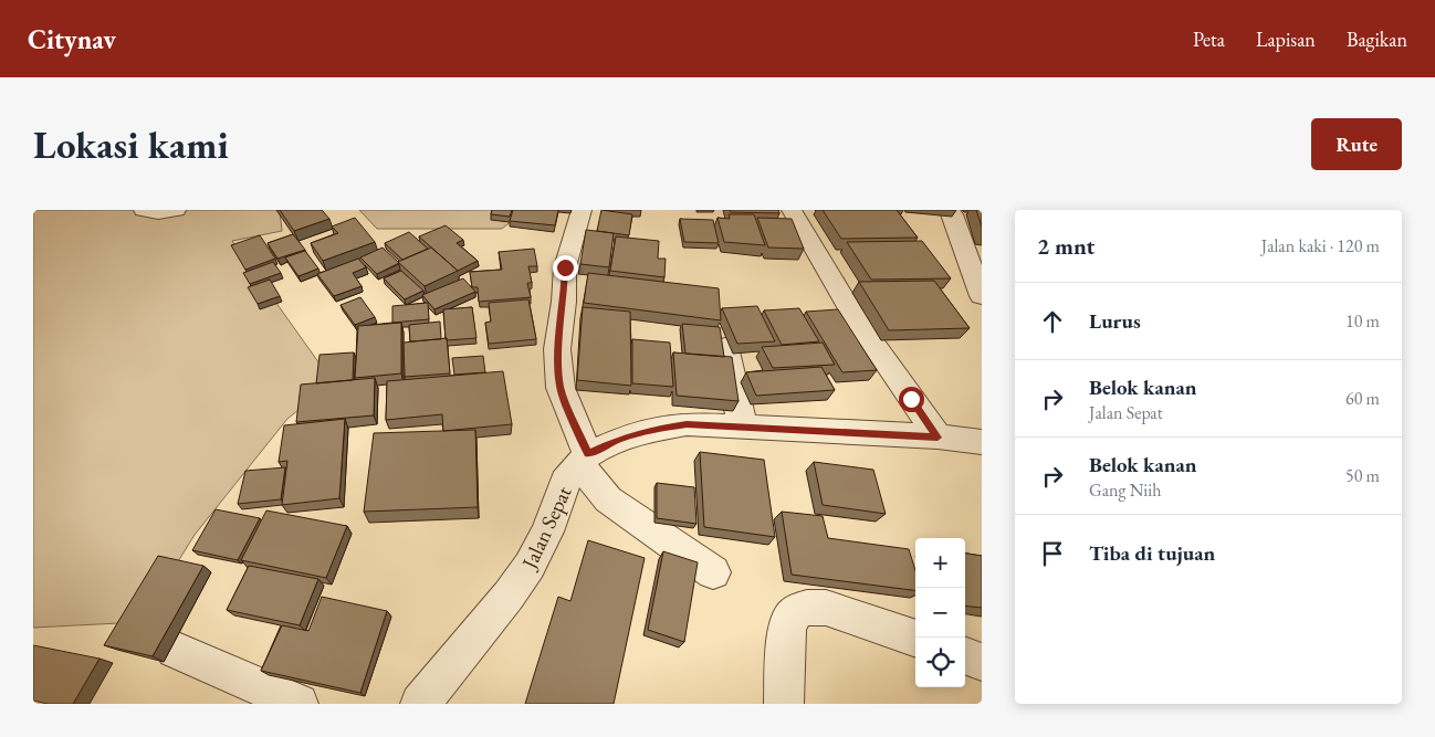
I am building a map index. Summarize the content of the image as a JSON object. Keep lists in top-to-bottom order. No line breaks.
{"streets":{"street":["Jalan Sepat"]},"page":{"header":"Citynav","nav":["Peta","Lapisan","Bagikan"],"buttons":"Rute","title":"Lokasi kami","heading":["2 mnt","Jalan kaki · 120 m"],"list":[["Lurus","10 m"],["Belok kanan","Jalan Sepat","60 m"],["Belok kanan","Gang Niih","50 m"],"Tiba di tujuan"],"map_buttons":["+","−"]}}
